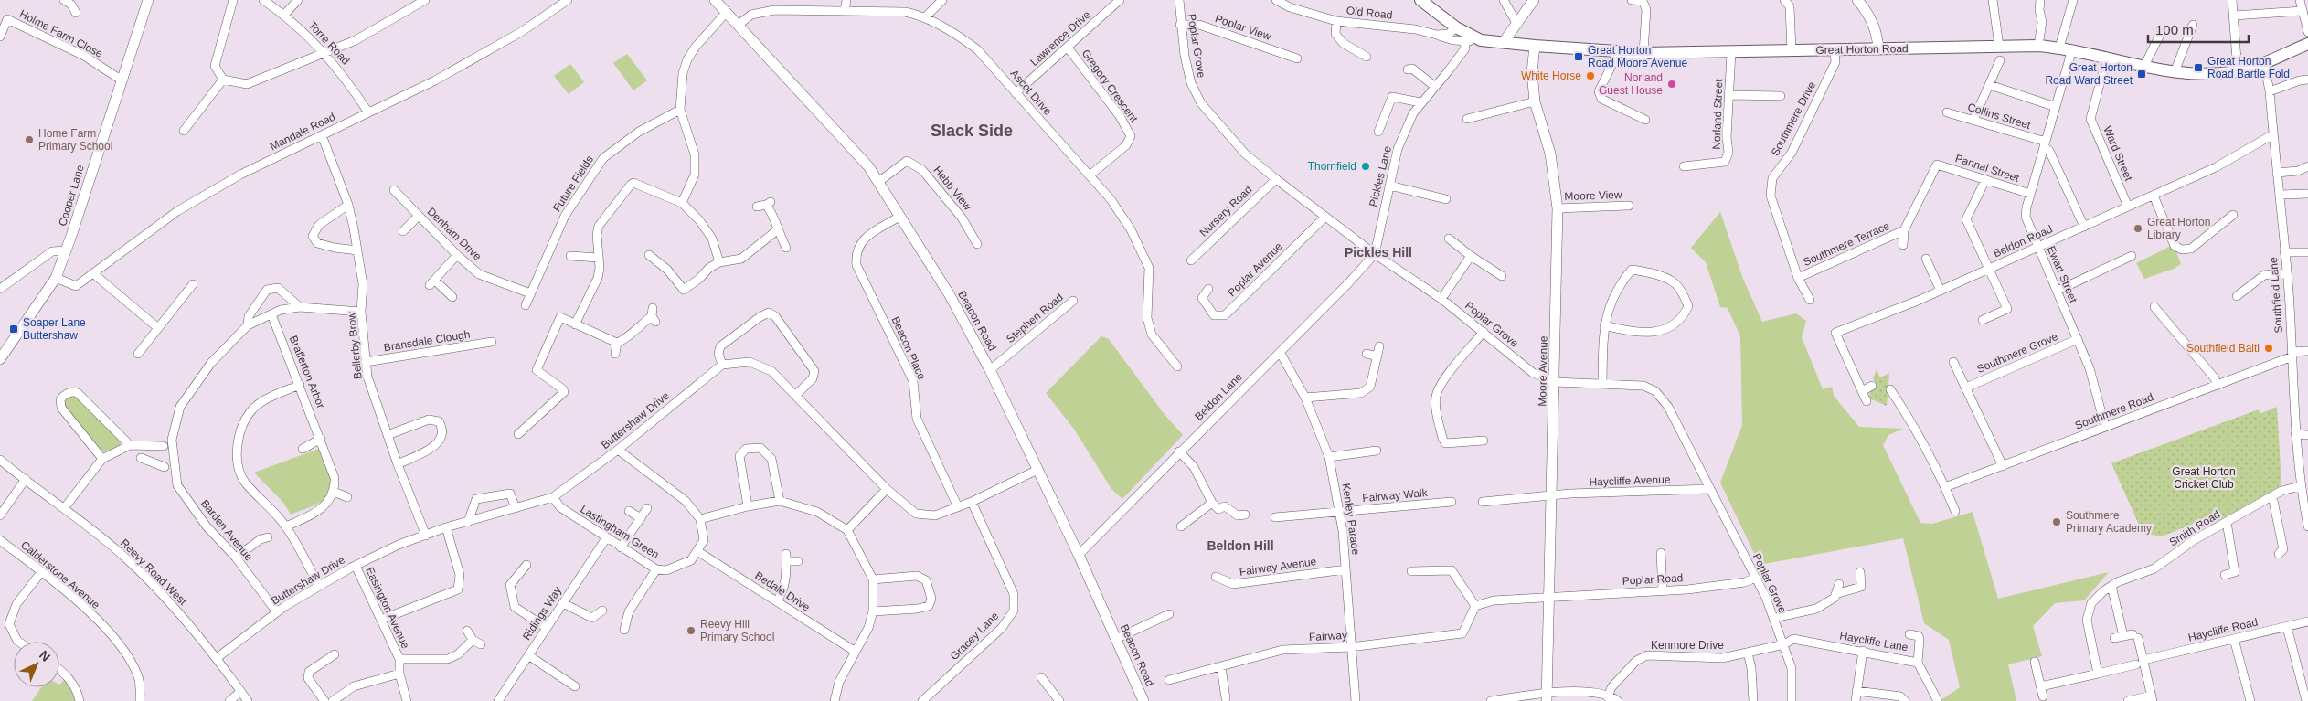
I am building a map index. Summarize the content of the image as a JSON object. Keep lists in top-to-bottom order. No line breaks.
{"streets":{"main road":["Great Horton Road","Cooper Lane","Beacon Road","Moore Avenue"],"street":["Old Road","Poplar View","Holme Farm Close","Lawrence Drive","Torre Road","Poplar Grove","Gregory Crescent","Ascot Drive","Norland Street","Collins Street","Southmere Drive","Mandale Road","Ward Street","Pannal Street","Pickles Lane","Future Fields","Hebb View","Moore View","Nursery Road","Denham Drive","Beldon Road","Southmere Terrace","Poplar Avenue","Ewart Street","Southfield Lane","Stephen Road","Bransdale Clough","Bellerby Brow","Beacon Place","Southmere Grove","Brafferton Arbor","Beldon Lane","Southmere Road","Buttershaw Drive","Haycliffe Avenue","Fairway Walk","Kenley Parade","Smith Road","Barden Avenue","Lastingham Green","Fairway Avenue","Reevy Road West","Calderstone Avenue","Poplar Road","Bedale Drive","Easington Avenue","Ridings Way","Haycliffe Road","Gracey Lane","Fairway","Haycliffe Lane","Kenmore Drive"]},"crossings":[["Old Road","Great Horton Road"],["Old Road","Pickles Lane"],["Poplar View","Poplar Grove"],["Holme Farm Close","Cooper Lane"],["Lawrence Drive","Gregory Crescent"],["Lawrence Drive","Ascot Drive"],["Torre Road","Mandale Road"],["Poplar Grove","Pickles Lane"],["Poplar Grove","Nursery Road"],["Poplar Grove","Poplar Avenue"],["Poplar Grove","Moore Avenue"],["Poplar Grove","Beldon Lane"],["Poplar Grove","Haycliffe Avenue"],["Poplar Grove","Poplar Road"],["Poplar Grove","Haycliffe Lane"],["Poplar Grove","Kenmore Drive"],["Great Horton Road","Norland Street"],["Great Horton Road","Southmere Drive"],["Great Horton Road","Ward Street"],["Great Horton Road","Ewart Street"],["Great Horton Road","Southfield Lane"],["Great Horton Road","Moore Avenue"],["Gregory Crescent","Ascot Drive"],["Ascot Drive","Beacon Road"],["Collins Street","Ewart Street"],["Southmere Drive","Southmere Terrace"],["Mandale Road","Cooper Lane"],["Mandale Road","Bellerby Brow"],["Ward Street","Beldon Road"],["Pannal Street","Southmere Terrace"],["Pannal Street","Ewart Street"],["Pickles Lane","Beldon Lane"],["Future Fields","Denham Drive"],["Hebb View","Beacon Road"],["Moore View","Moore Avenue"],["Beldon Road","Ewart Street"],["Beldon Road","Southfield Lane"],["Ewart Street","Southmere Grove"],["Ewart Street","Southmere Road"],["Southfield Lane","Southmere Road"],["Southfield Lane","Smith Road"],["Stephen Road","Beacon Road"],["Beacon Road","Beacon Place"],["Beacon Road","Beldon Lane"],["Bransdale Clough","Bellerby Brow"],["Bellerby Brow","Buttershaw Drive"],["Bellerby Brow","Barden Avenue"],["Moore Avenue","Haycliffe Avenue"],["Moore Avenue","Poplar Road"],["Brafferton Arbor","Barden Avenue"],["Beldon Lane","Kenley Parade"],["Buttershaw Drive","Barden Avenue"],["Buttershaw Drive","Lastingham Green"],["Buttershaw Drive","Reevy Road West"],["Buttershaw Drive","Easington Avenue"],["Fairway Walk","Kenley Parade"],["Kenley Parade","Fairway Avenue"],["Kenley Parade","Fairway"],["Smith Road","Haycliffe Road"],["Lastingham Green","Bedale Drive"],["Lastingham Green","Ridings Way"],["Poplar Road","Fairway"],["Haycliffe Lane","Kenmore Drive"]],"districts":["Slack Side","Pickles Hill","Beldon Hill"],"parks":["Great Horton Cricket Club"],"places":{"transit":["Great Horton Road Moore Avenue","Great Horton Road Bartle Fold","Great Horton Road Ward Street","Soaper Lane Buttershaw"],"other":["White Horse","Norland Guest House","Home Farm Primary School","Thornfield","Great Horton Library","Southfield Balti","Southmere Primary Academy","Reevy Hill Primary School"]},"scale_bar":"100 m","north":"top right"}
